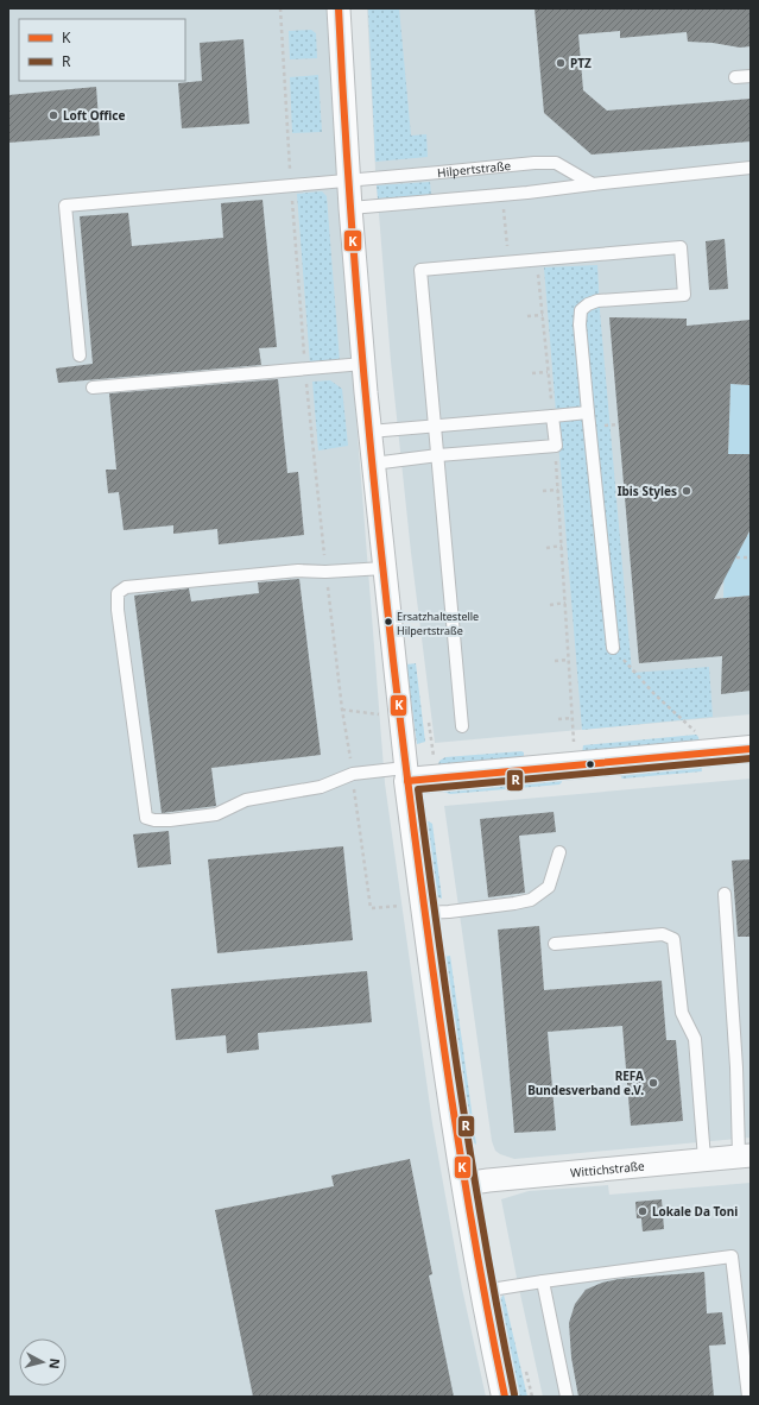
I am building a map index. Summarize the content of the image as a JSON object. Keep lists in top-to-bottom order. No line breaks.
{"streets":{"street":["Wittichstraße"],"lane":["Hilpertstraße"]},"places":["PTZ","Loft Office","Ibis Styles","Ersatzhaltestelle Hilpertstraße","REFA Bundesverband e.V.","Lokale Da Toni"],"lines":["transit line K","transit line R"],"legend":["K","R"],"north":"right"}
